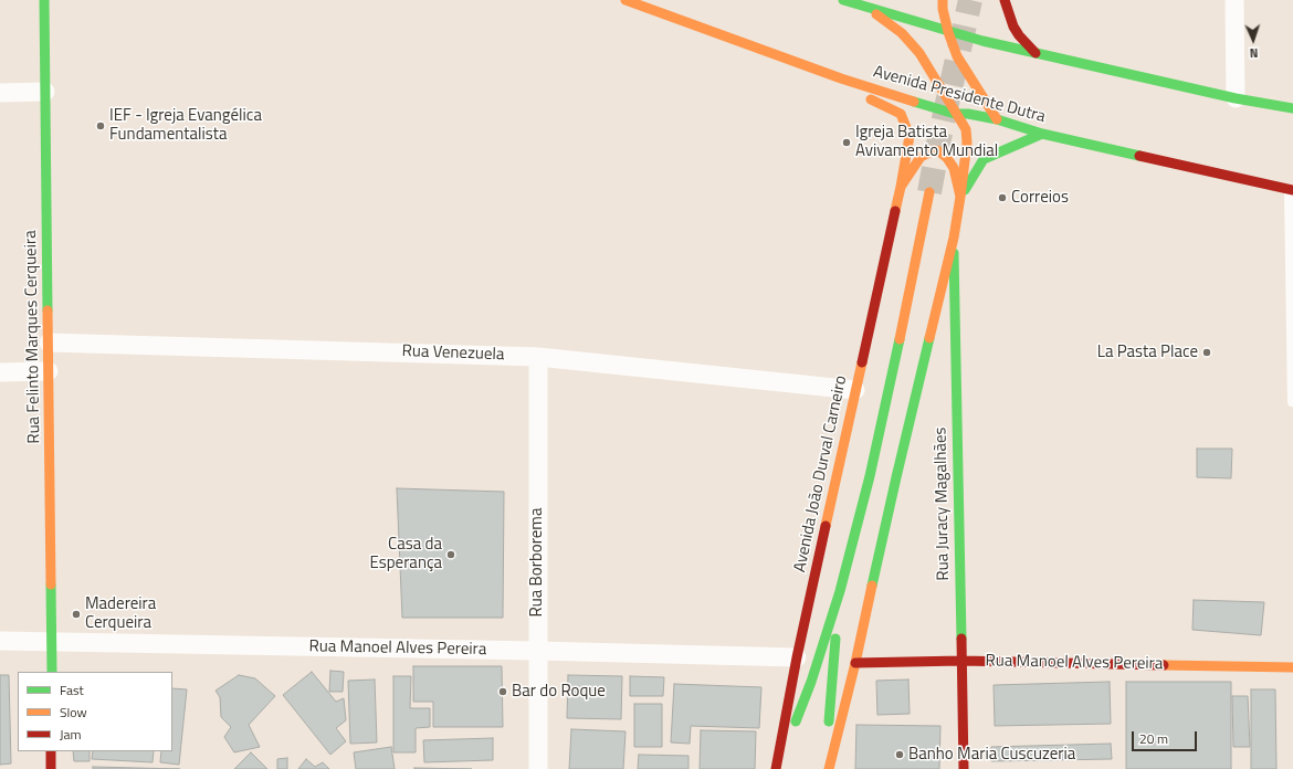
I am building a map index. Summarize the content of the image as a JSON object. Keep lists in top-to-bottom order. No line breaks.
{"streets":{"main road":["Avenida Presidente Dutra","Rua Felinto Marques Cerqueira","Avenida João Durval Carneiro","Rua Juracy Magalhães","Rua Manoel Alves Pereira"],"street":["Rua Venezuela","Rua Borborema"]},"crossings":[["Avenida Presidente Dutra","Avenida João Durval Carneiro"],["Rua Felinto Marques Cerqueira","Rua Venezuela"],["Rua Felinto Marques Cerqueira","Rua Manoel Alves Pereira"],["Rua Venezuela","Avenida João Durval Carneiro"],["Rua Venezuela","Rua Borborema"],["Avenida João Durval Carneiro","Rua Manoel Alves Pereira"],["Rua Juracy Magalhães","Rua Manoel Alves Pereira"],["Rua Borborema","Rua Manoel Alves Pereira"]],"places":["IEF - Igreja Evangélica Fundamentalista","Igreja Batista Avivamento Mundial","Correios","La Pasta Place","Casa da Esperança","Madereira Cerqueira","Bar do Roque","Banho Maria Cuscuzeria"],"legend":["Fast","Slow","Jam"],"scale_bar":"20 m","north":"bottom"}
